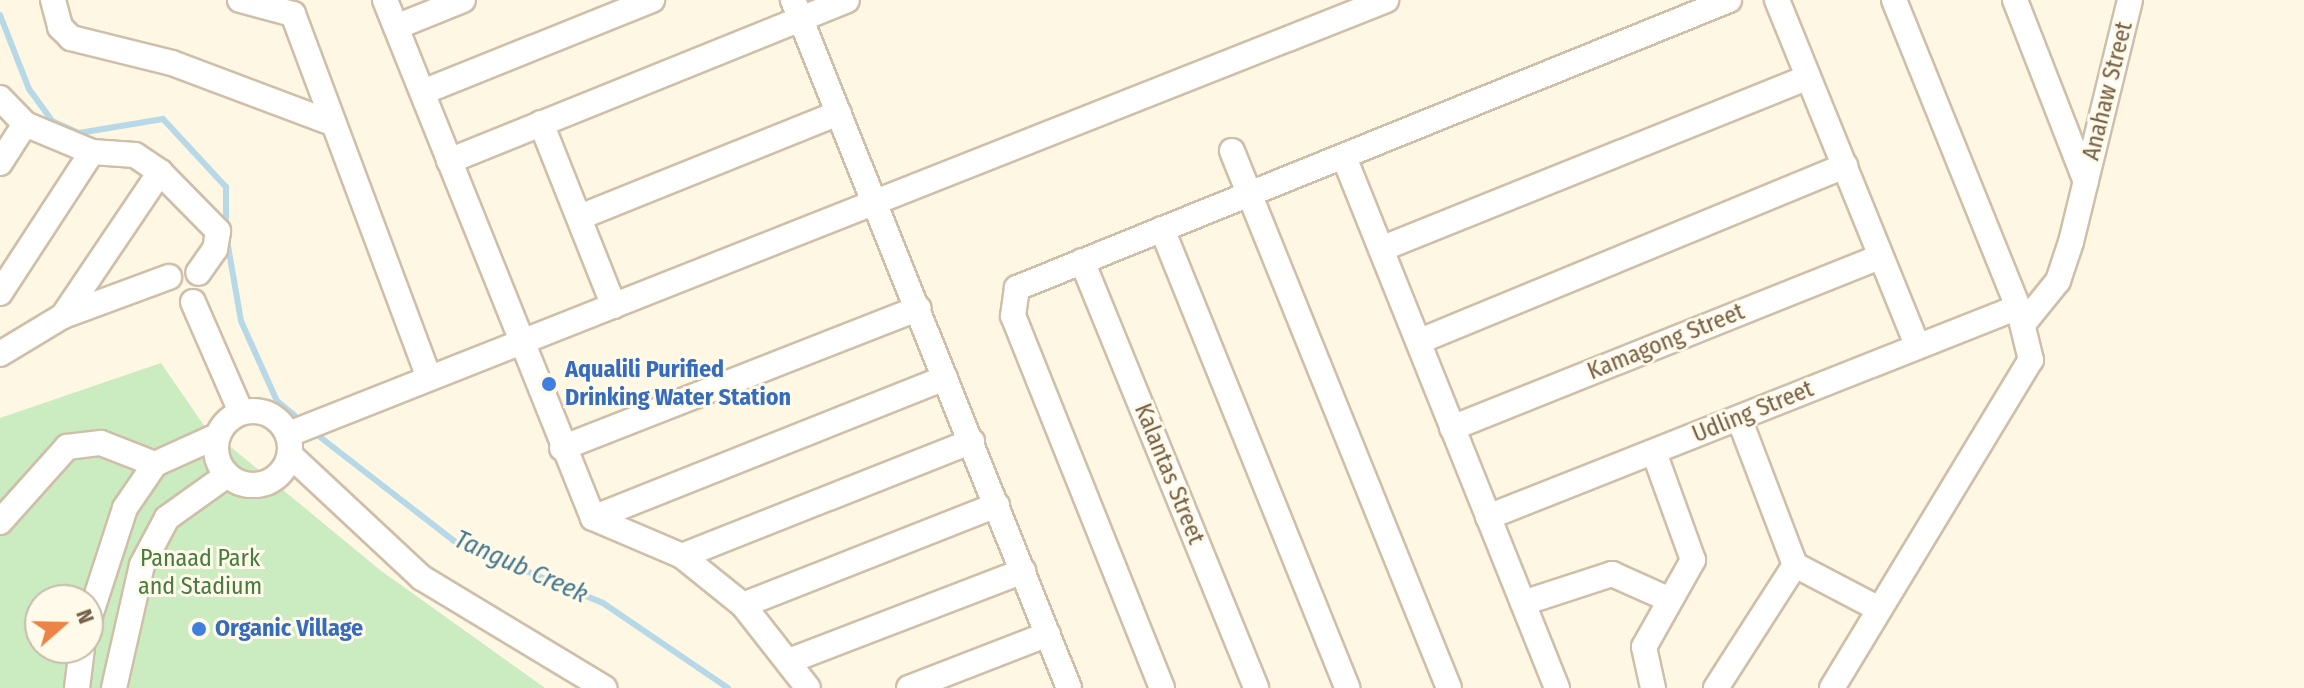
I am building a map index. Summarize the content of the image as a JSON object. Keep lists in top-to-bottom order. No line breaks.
{"streets":{"street":["Anahaw Street","Kamagong Street","Udling Street","Kalantas Street"]},"crossings":[["Anahaw Street","Udling Street"]],"water":["Tangub Creek"],"parks":["Panaad Park and Stadium"],"places":["Aqualili Purified Drinking Water Station","Organic Village"],"north":"right"}
